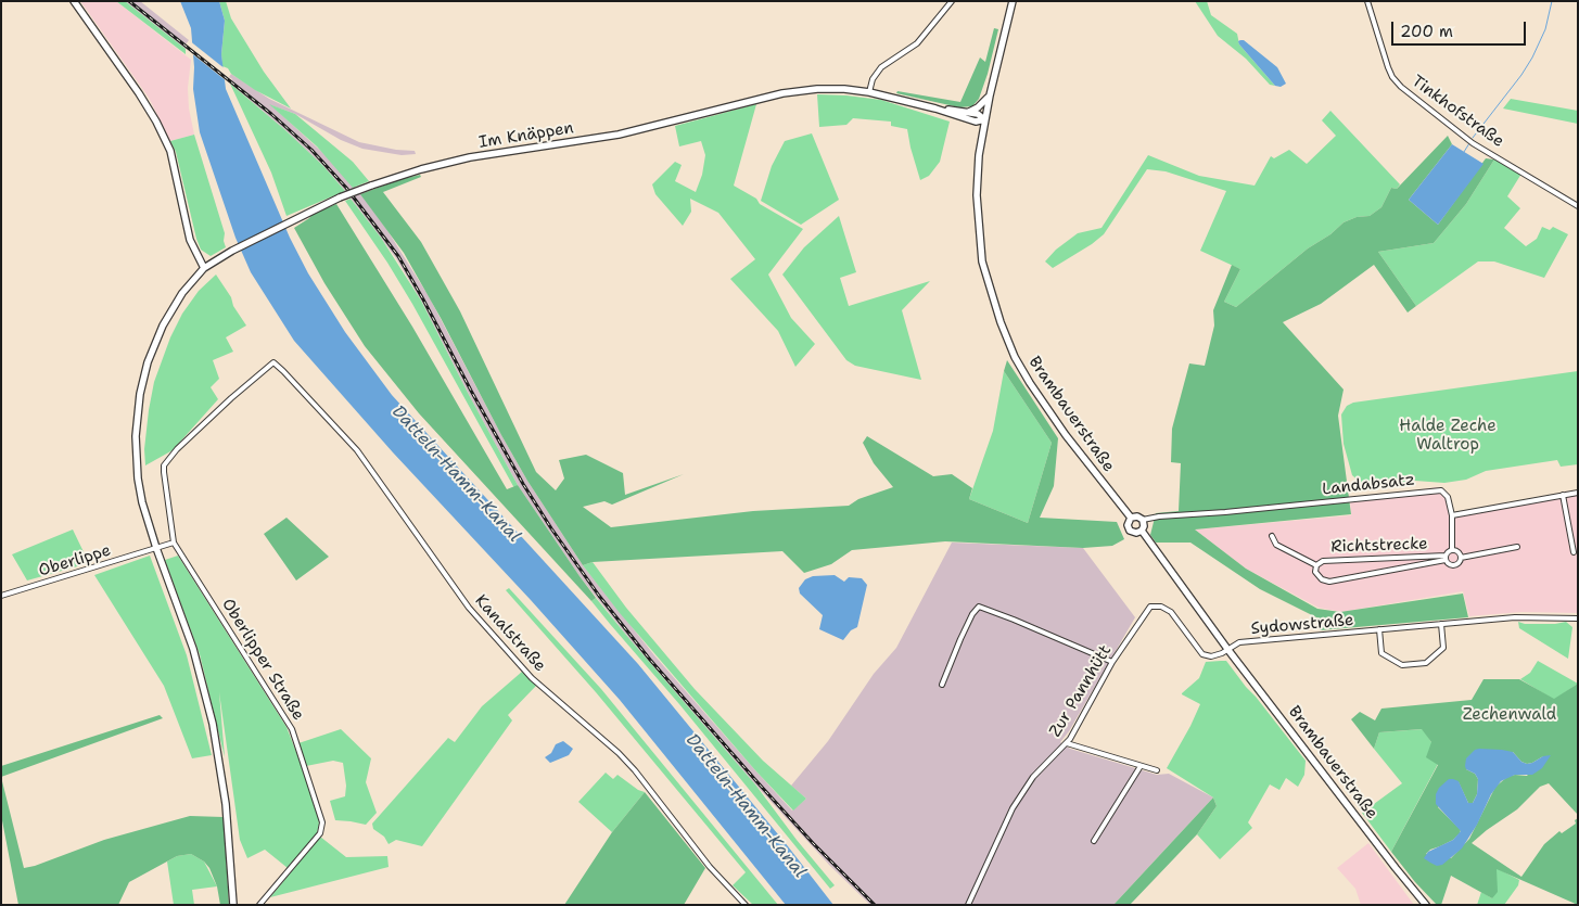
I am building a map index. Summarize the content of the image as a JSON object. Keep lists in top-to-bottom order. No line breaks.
{"streets":{"street":["Tinkhofstraße","Im Knäppen","Brambauerstraße","Landabsatz","Richtstrecke","Oberlippe","Sydowstraße","Kanalstraße","Oberlipper Straße","Zur Pannhütt"]},"crossings":[["Im Knäppen","Brambauerstraße"],["Brambauerstraße","Landabsatz"],["Brambauerstraße","Sydowstraße"],["Brambauerstraße","Zur Pannhütt"],["Landabsatz","Richtstrecke"],["Sydowstraße","Zur Pannhütt"],["Kanalstraße","Oberlipper Straße"]],"water":["Datteln-Hamm-Kanal"],"parks":["Halde Zeche Waltrop","Zechenwald"],"scale_bar":"200 m"}
